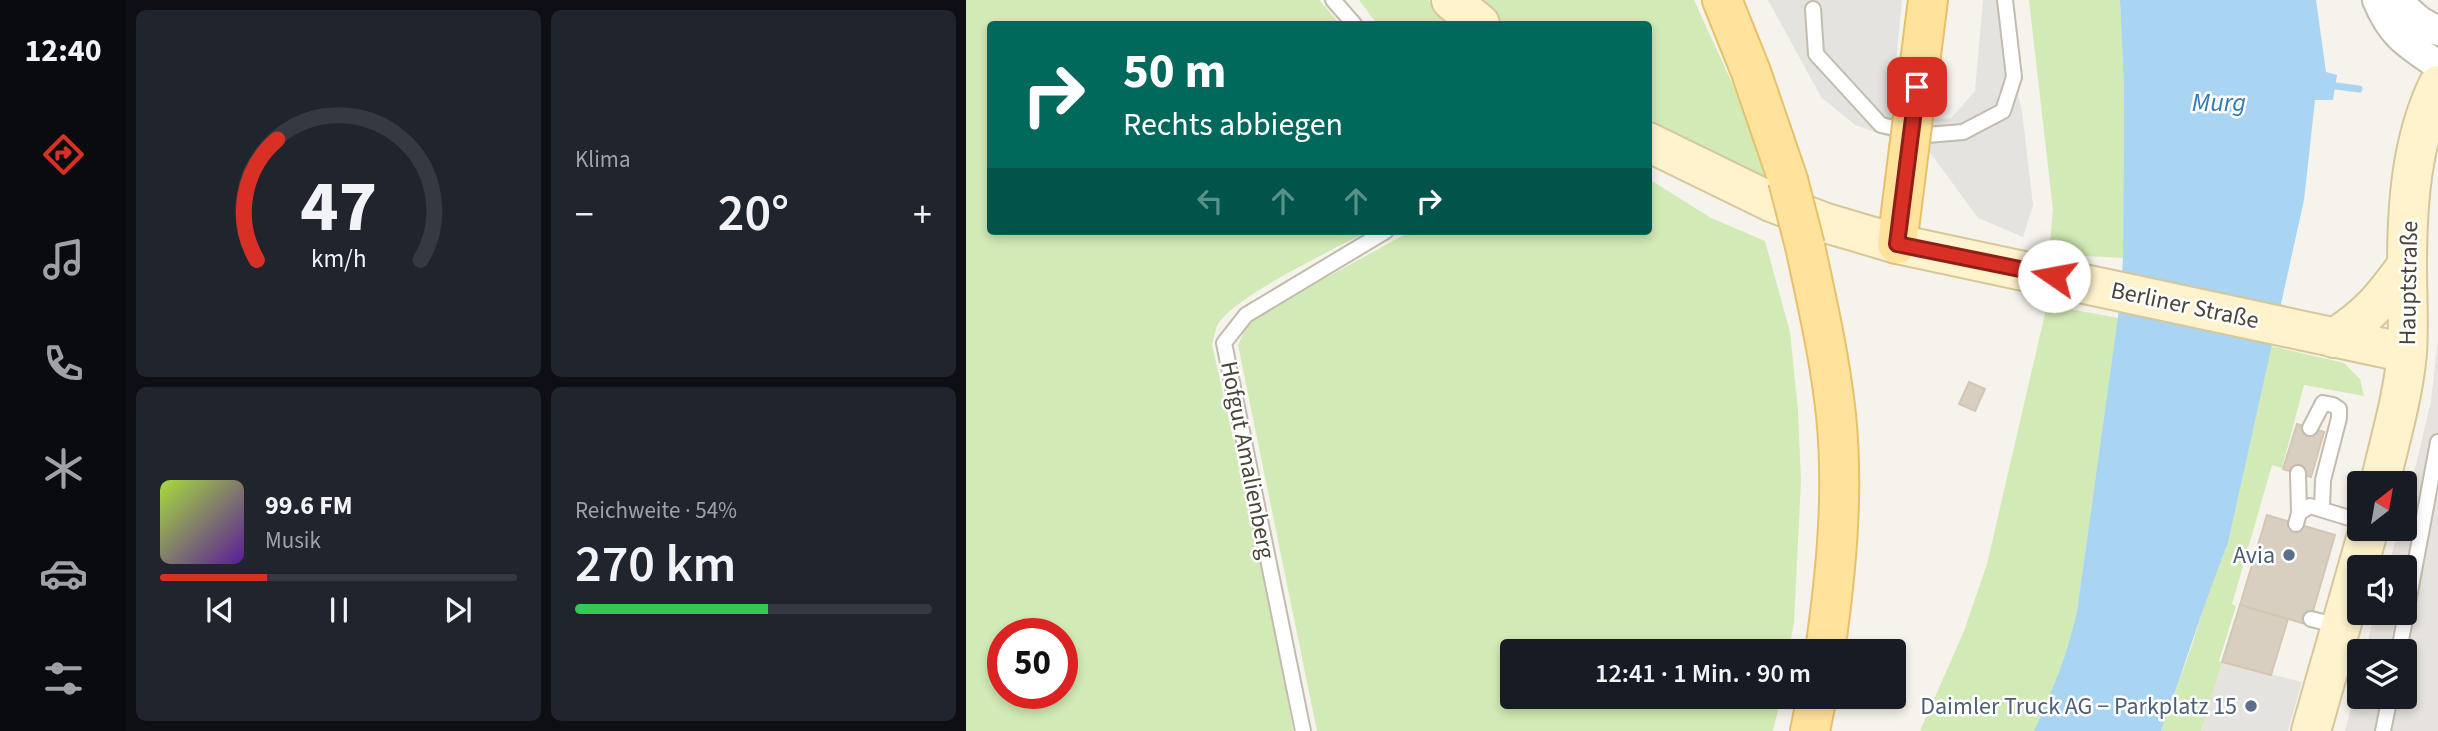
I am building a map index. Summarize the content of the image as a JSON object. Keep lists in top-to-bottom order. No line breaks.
{"streets":{"main road":["Hauptstraße","Berliner Straße"],"lane":["Hofgut Amalienberg"]},"crossings":[["Hauptstraße","Berliner Straße"]],"water":["Murg"],"places":["Avia","Daimler Truck AG − Parkplatz 15"],"north":"top right","page":{"tabs":"12:40","tile":["Klima",["Reichweite · 54%","270 km"]],"turn":["50 m","Rechts abbiegen"],"heat":["−","20°","+"],"song":["99.6 FM","Musik"],"limit":"50","trip":"12:41 · 1 Min. · 90 m","gauge":["47","km/h"]}}
